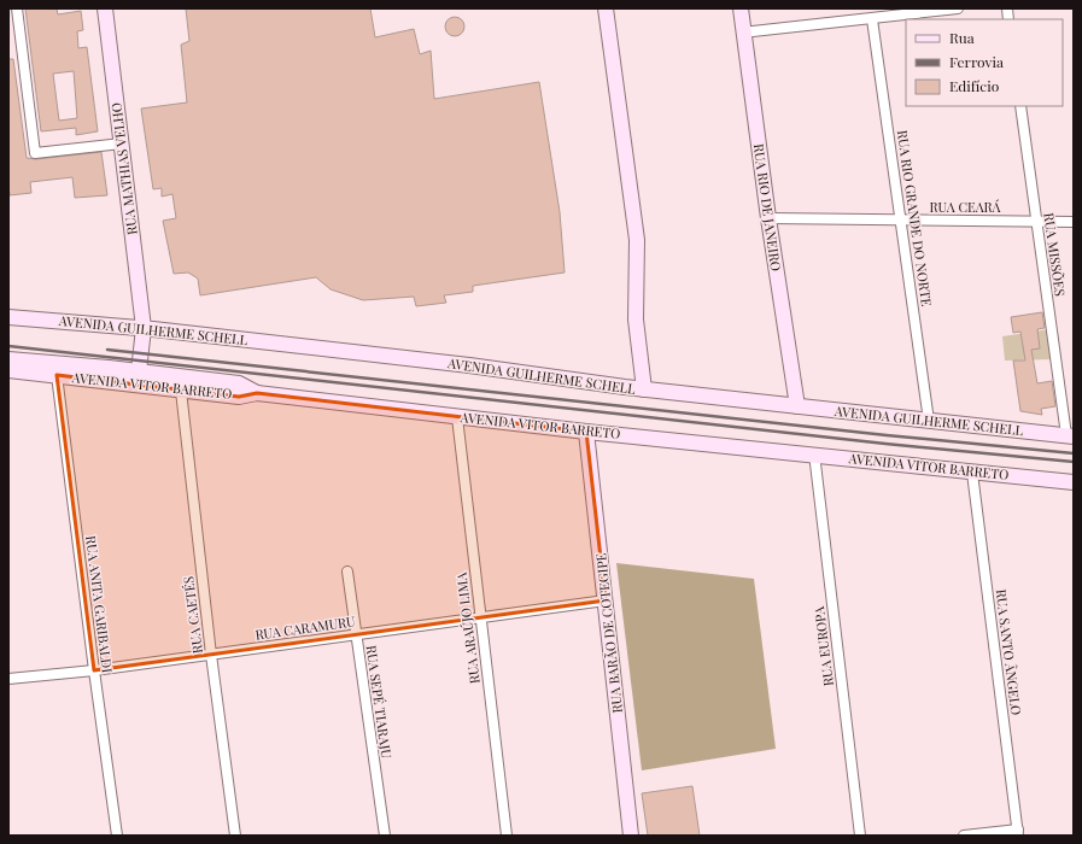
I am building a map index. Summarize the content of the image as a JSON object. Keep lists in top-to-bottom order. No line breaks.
{"streets":{"main road":["RUA MATHIAS VELHO","RUA RIO DE JANEIRO","AVENIDA GUILHERME SCHELL","AVENIDA VITOR BARRETO","RUA BARÃO DE COTEGIPE"],"street":["RUA CEARÁ","RUA RIO GRANDE DO NORTE","RUA MISSÕES","RUA ANITA GARIBALDI","RUA CAETÉS","RUA CARAMURU","RUA ARAÚJO LIMA","RUA EUROPA","RUA SANTO ÂNGELO","RUA SEPÉ TIARAJU"]},"crossings":[["RUA MATHIAS VELHO","AVENIDA GUILHERME SCHELL"],["RUA RIO DE JANEIRO","RUA CEARÁ"],["RUA RIO DE JANEIRO","AVENIDA GUILHERME SCHELL"],["RUA CEARÁ","RUA RIO GRANDE DO NORTE"],["RUA CEARÁ","RUA MISSÕES"],["RUA RIO GRANDE DO NORTE","AVENIDA GUILHERME SCHELL"],["RUA MISSÕES","AVENIDA GUILHERME SCHELL"],["AVENIDA VITOR BARRETO","RUA ANITA GARIBALDI"],["AVENIDA VITOR BARRETO","RUA CAETÉS"],["AVENIDA VITOR BARRETO","RUA ARAÚJO LIMA"],["AVENIDA VITOR BARRETO","RUA BARÃO DE COTEGIPE"],["AVENIDA VITOR BARRETO","RUA EUROPA"],["AVENIDA VITOR BARRETO","RUA SANTO ÂNGELO"],["RUA ANITA GARIBALDI","RUA CARAMURU"],["RUA CAETÉS","RUA CARAMURU"],["RUA CARAMURU","RUA ARAÚJO LIMA"],["RUA CARAMURU","RUA BARÃO DE COTEGIPE"],["RUA CARAMURU","RUA SEPÉ TIARAJU"]],"legend":["Rua","Ferrovia","Edifício"]}
